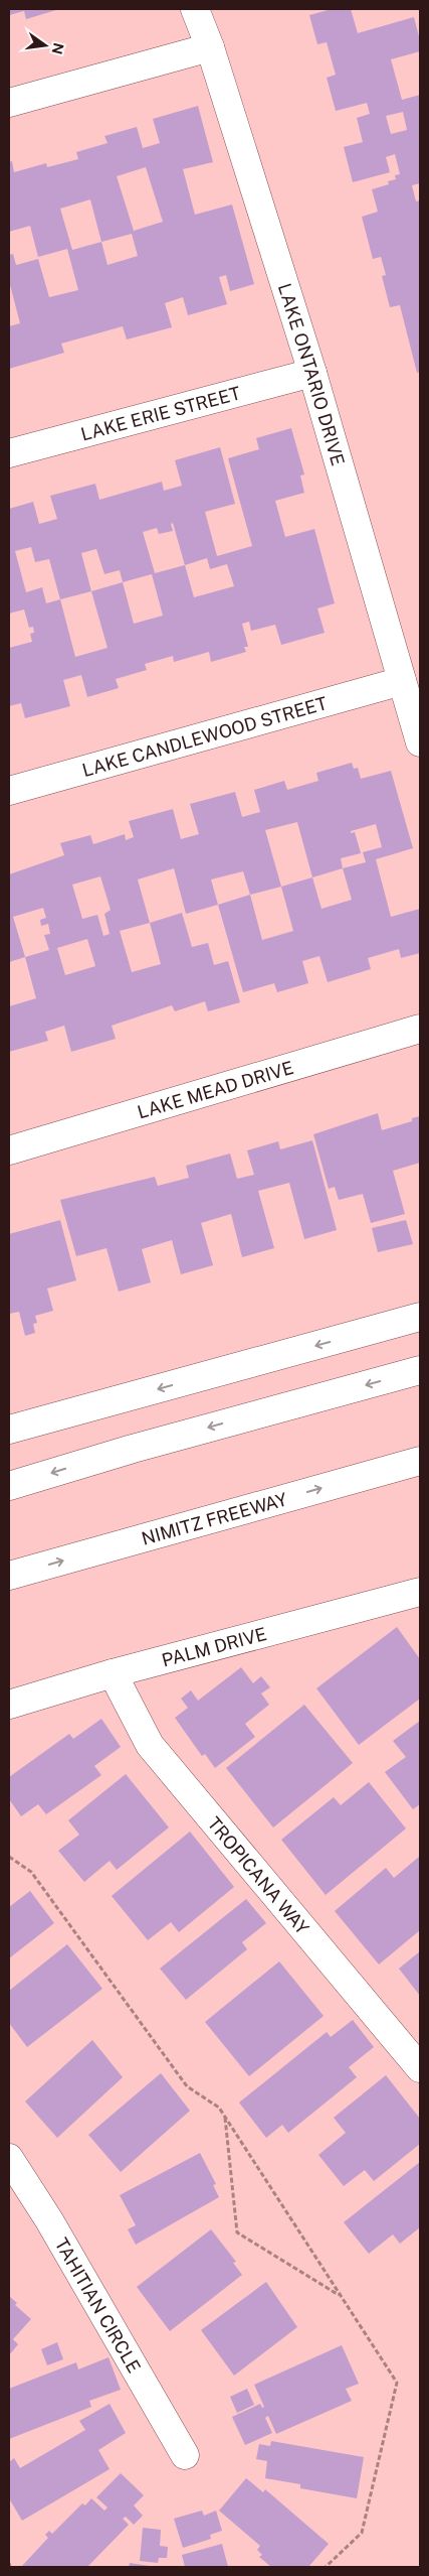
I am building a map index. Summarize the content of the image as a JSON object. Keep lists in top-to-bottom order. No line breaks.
{"streets":{"main road":["LAKE ONTARIO DRIVE","LAKE ERIE STREET","LAKE CANDLEWOOD STREET","LAKE MEAD DRIVE","NIMITZ FREEWAY","PALM DRIVE","TROPICANA WAY","TAHITIAN CIRCLE"]},"crossings":[["LAKE ONTARIO DRIVE","LAKE ERIE STREET"],["LAKE ONTARIO DRIVE","LAKE CANDLEWOOD STREET"],["PALM DRIVE","TROPICANA WAY"]],"north":"right"}
